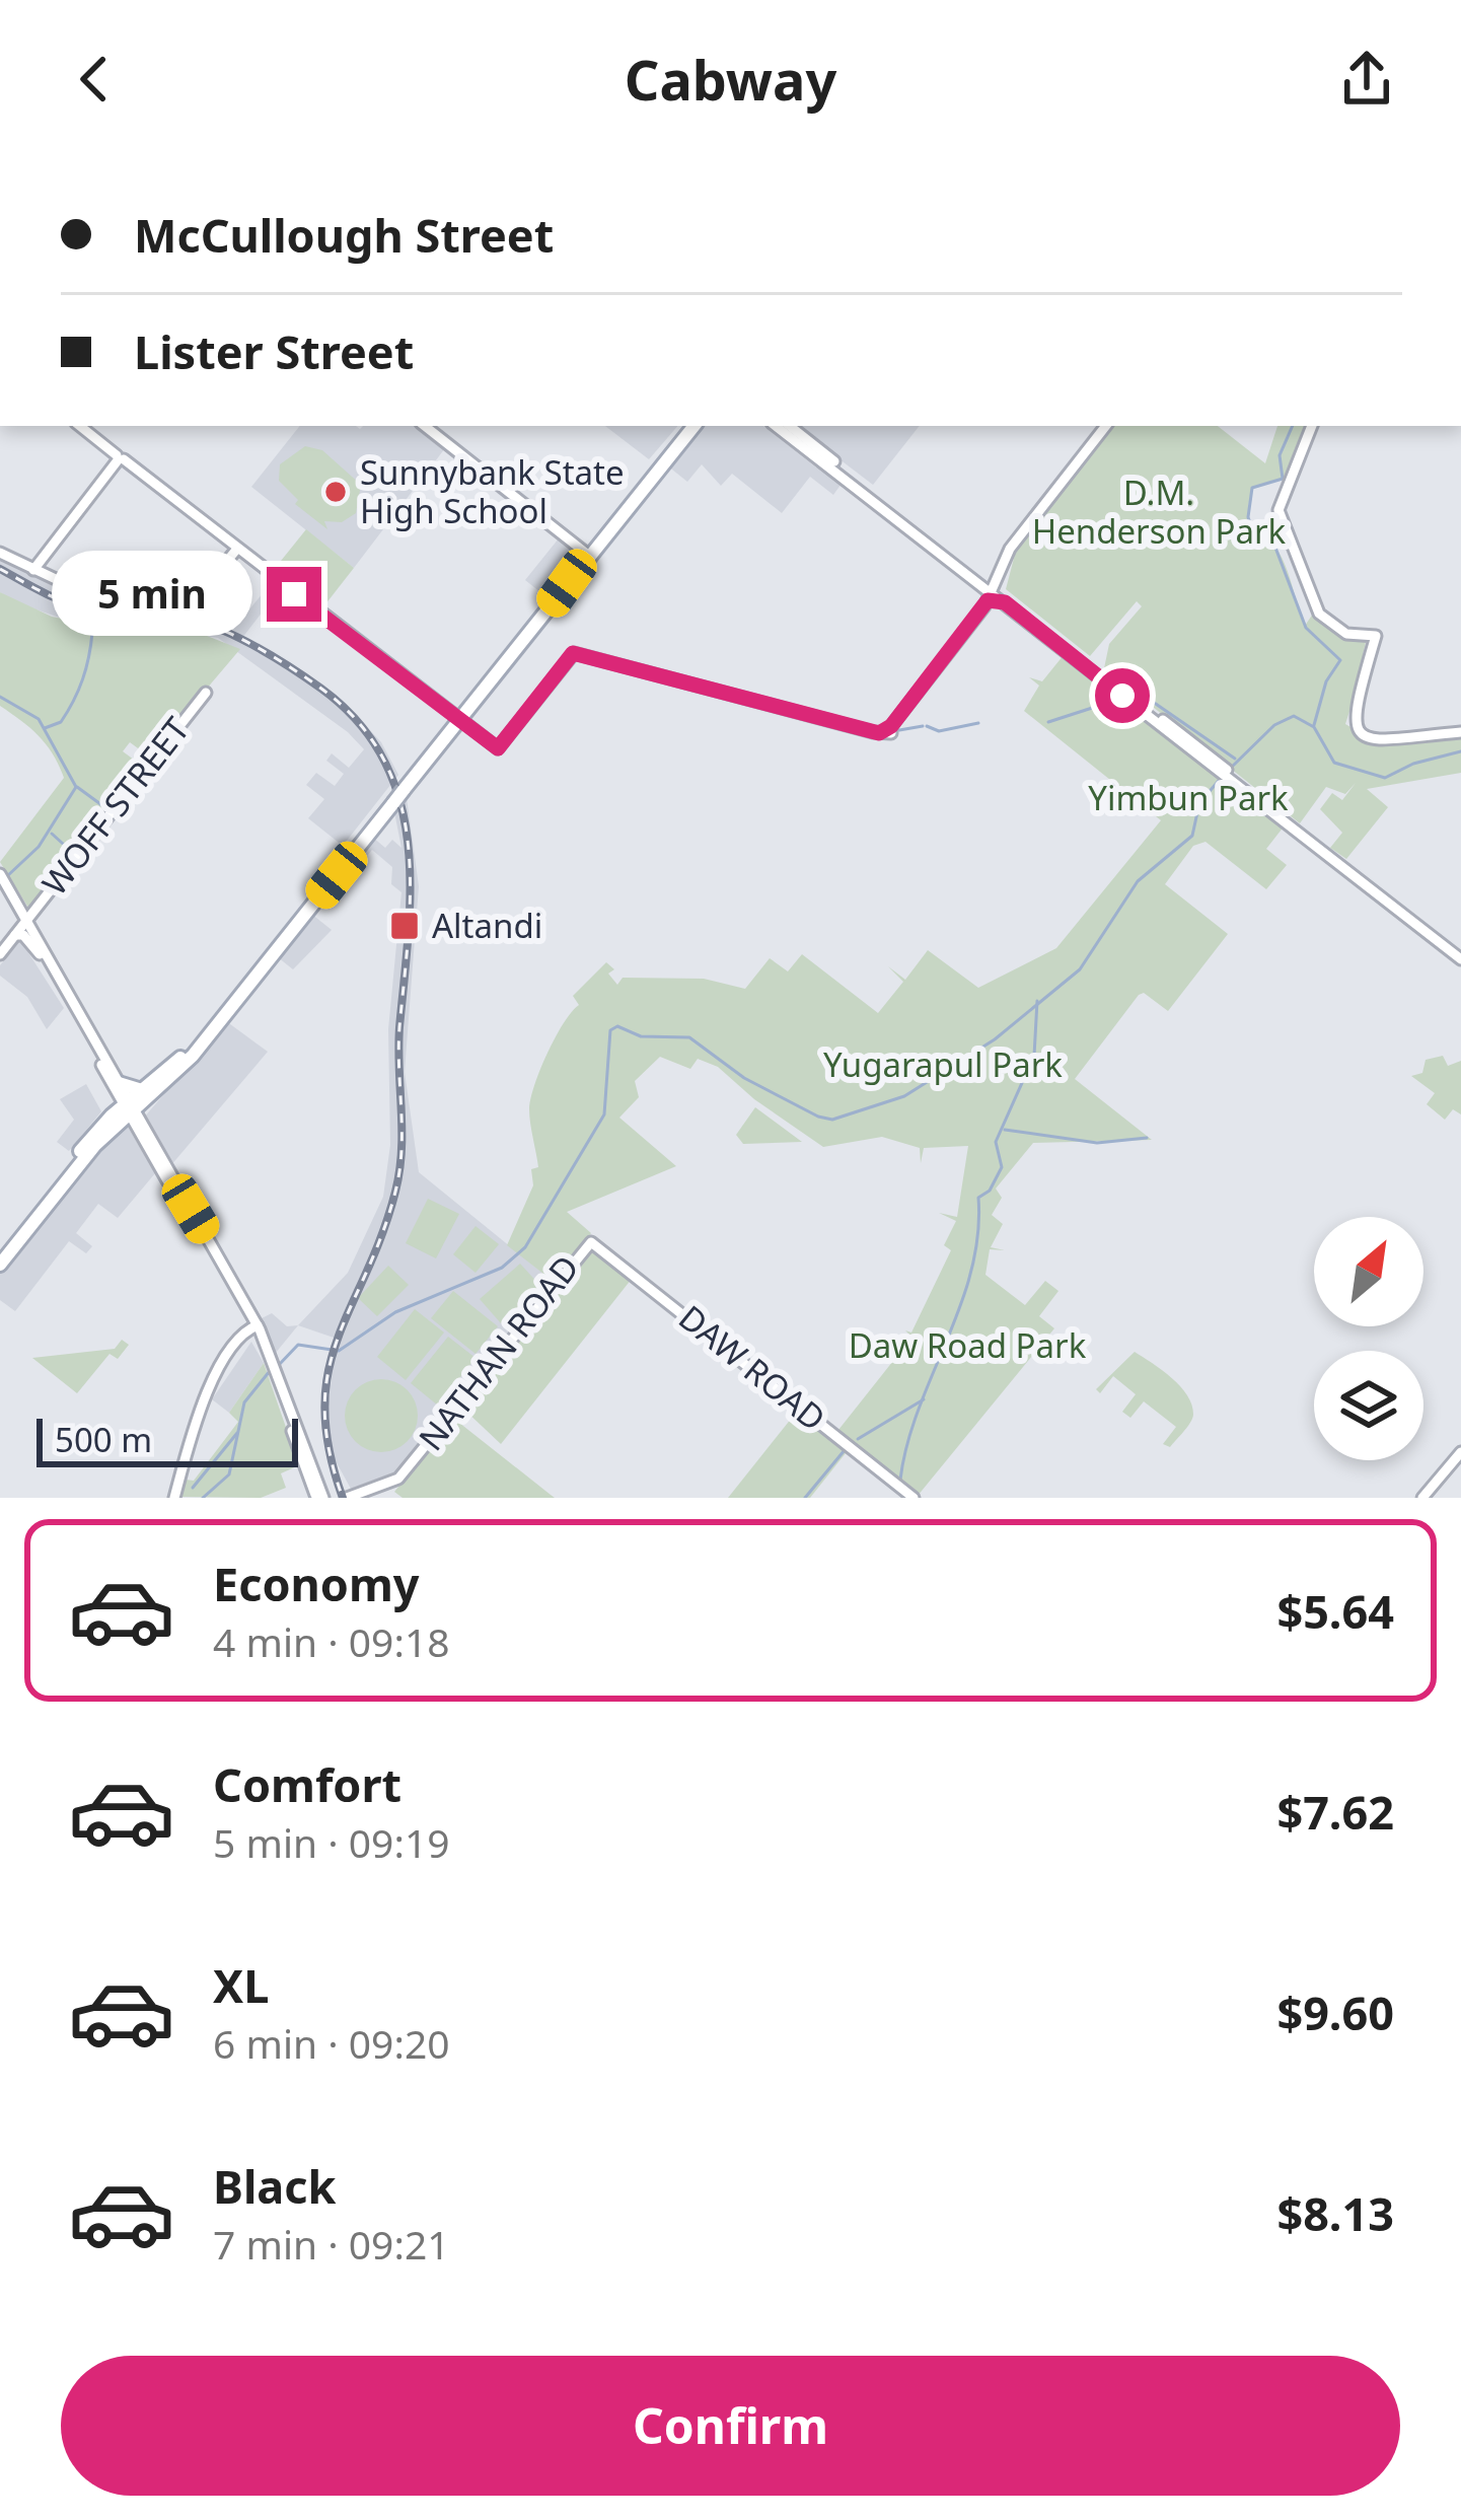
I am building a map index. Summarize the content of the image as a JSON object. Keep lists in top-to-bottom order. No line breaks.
{"streets":{"street":["WOFF STREET","NATHAN ROAD","DAW ROAD"]},"crossings":[["NATHAN ROAD","DAW ROAD"]],"parks":["D.M. Henderson Park","Yimbun Park","Yugarapul Park","Daw Road Park"],"places":{"other":["Sunnybank State High School"],"transit":["Altandi"]},"scale_bar":"500 m","north":"top right","page":{"header":"Cabway","banner":["McCullough Street","Lister Street"],"bubble":"5 min","scale":"500 m","list":[{"name":"Economy","note":"4 min · 09:18","value":"$5.64"},{"name":"Comfort","note":"5 min · 09:19","value":"$7.62"},{"name":"XL","note":"6 min · 09:20","value":"$9.60"},{"name":"Black","note":"7 min · 09:21","value":"$8.13"}],"buttons":"Confirm"}}
